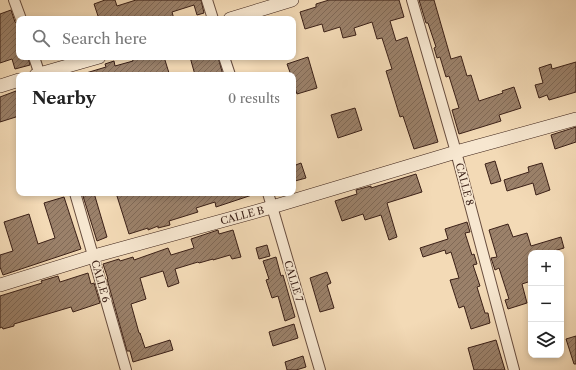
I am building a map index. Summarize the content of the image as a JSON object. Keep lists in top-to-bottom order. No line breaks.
{"streets":{"street":["CALLE 8","CALLE B","CALLE 6","CALLE 7"]},"crossings":[["CALLE 8","CALLE B"],["CALLE B","CALLE 6"],["CALLE B","CALLE 7"]],"page":{"search":"Search here","heading":["Nearby","0 results"],"map_buttons":["+","−"]}}
